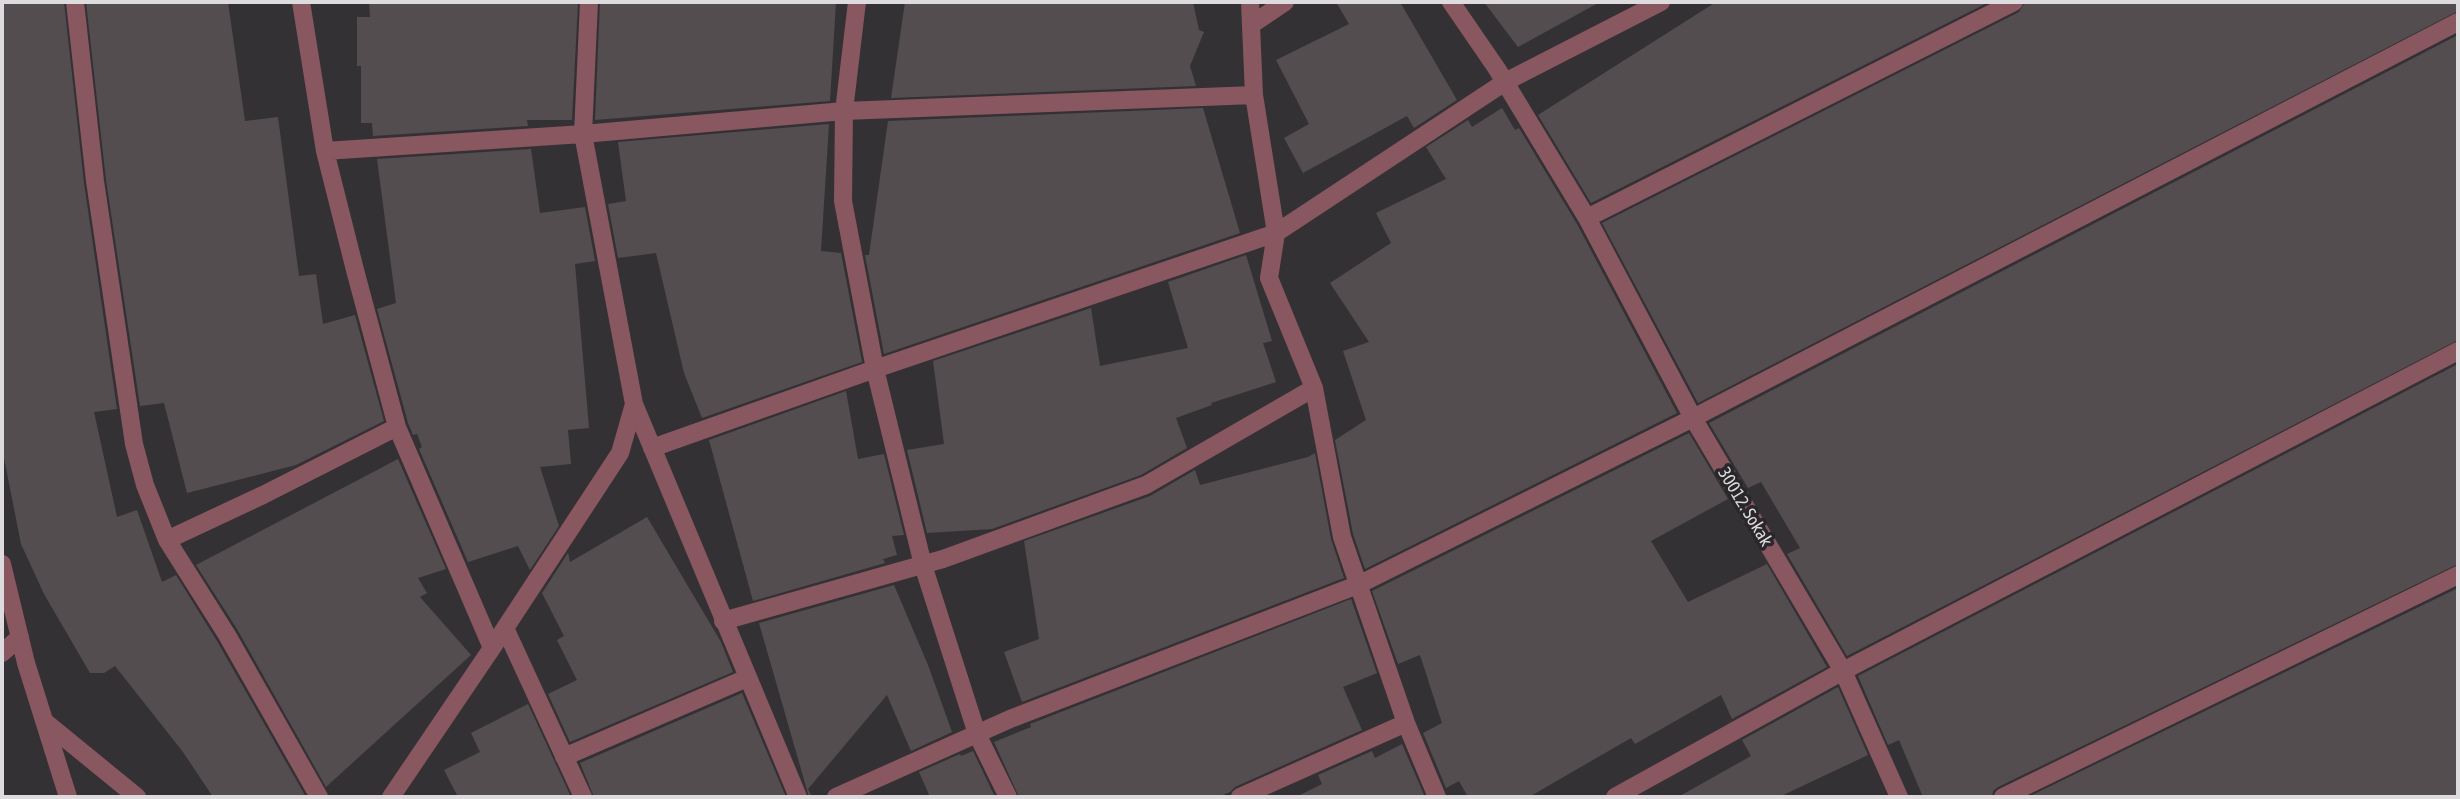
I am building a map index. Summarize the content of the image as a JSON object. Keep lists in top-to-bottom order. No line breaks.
{"streets":{"street":["30012. Sokak"]}}
